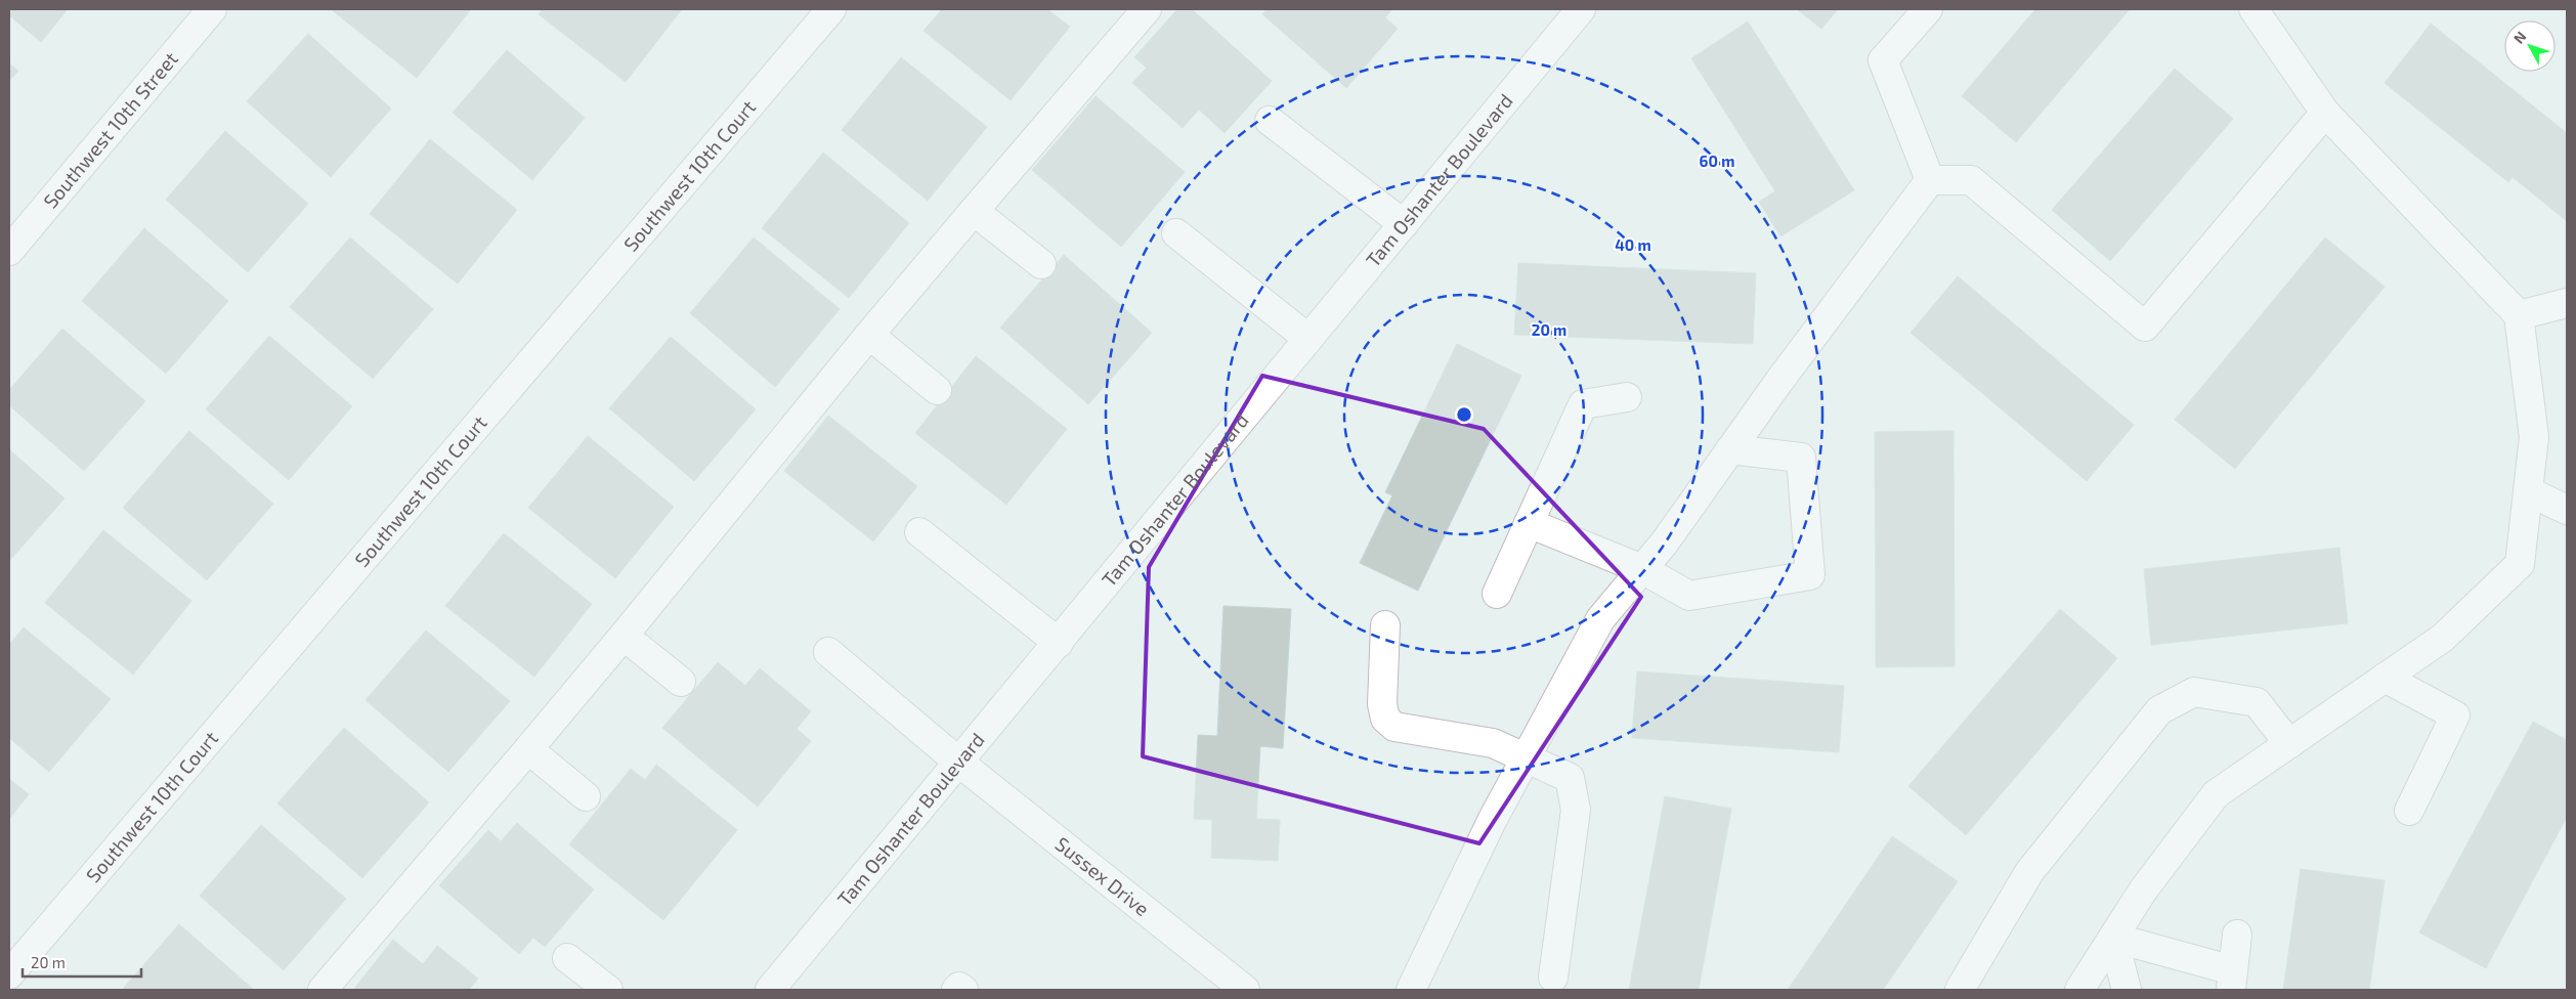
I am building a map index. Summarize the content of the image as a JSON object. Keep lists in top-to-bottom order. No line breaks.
{"streets":{"street":["Southwest 10th Street","Southwest 10th Court","Tam Oshanter Boulevard","Sussex Drive"]},"crossings":[["Tam Oshanter Boulevard","Sussex Drive"]],"scale_bar":"20 m","north":"top left","rings":["60 m","40 m","20 m"]}
